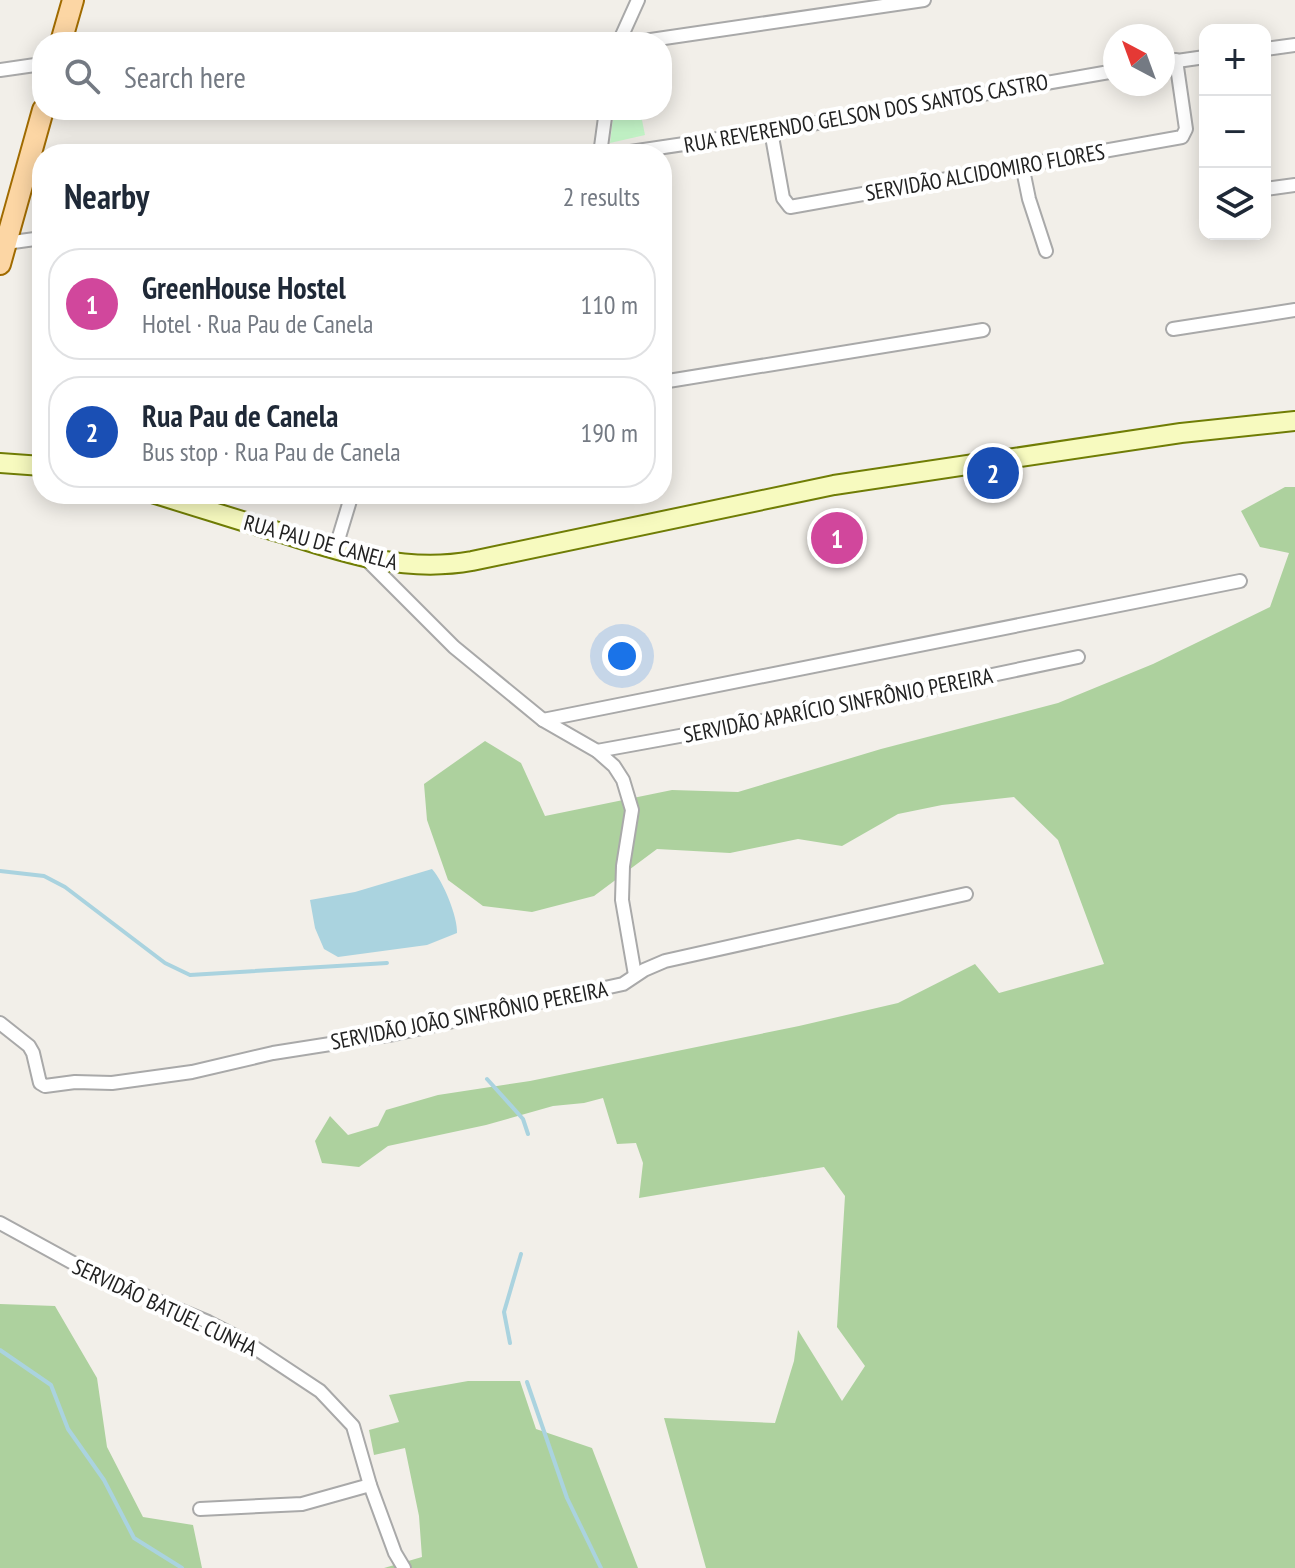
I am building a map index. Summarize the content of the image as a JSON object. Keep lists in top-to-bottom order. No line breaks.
{"streets":{"street":["RUA REVERENDO GELSON DOS SANTOS CASTRO","SERVIDÃO ALCIDOMIRO FLORES","RUA PAU DE CANELA","SERVIDÃO APARÍCIO SINFRÔNIO PEREIRA","SERVIDÃO JOÃO SINFRÔNIO PEREIRA","SERVIDÃO BATUEL CUNHA"]},"crossings":[["RUA REVERENDO GELSON DOS SANTOS CASTRO","SERVIDÃO ALCIDOMIRO FLORES"]],"north":"top left","page":{"map_buttons":["+","−"],"search":"Search here","heading":["Nearby","2 results"],"list":[{"mark":"1","name":"GreenHouse Hostel","note":"Hotel · Rua Pau de Canela","value":"110 m"},{"mark":"2","name":"Rua Pau de Canela","note":"Bus stop · Rua Pau de Canela","value":"190 m"}],"pins":["2","1"]}}
